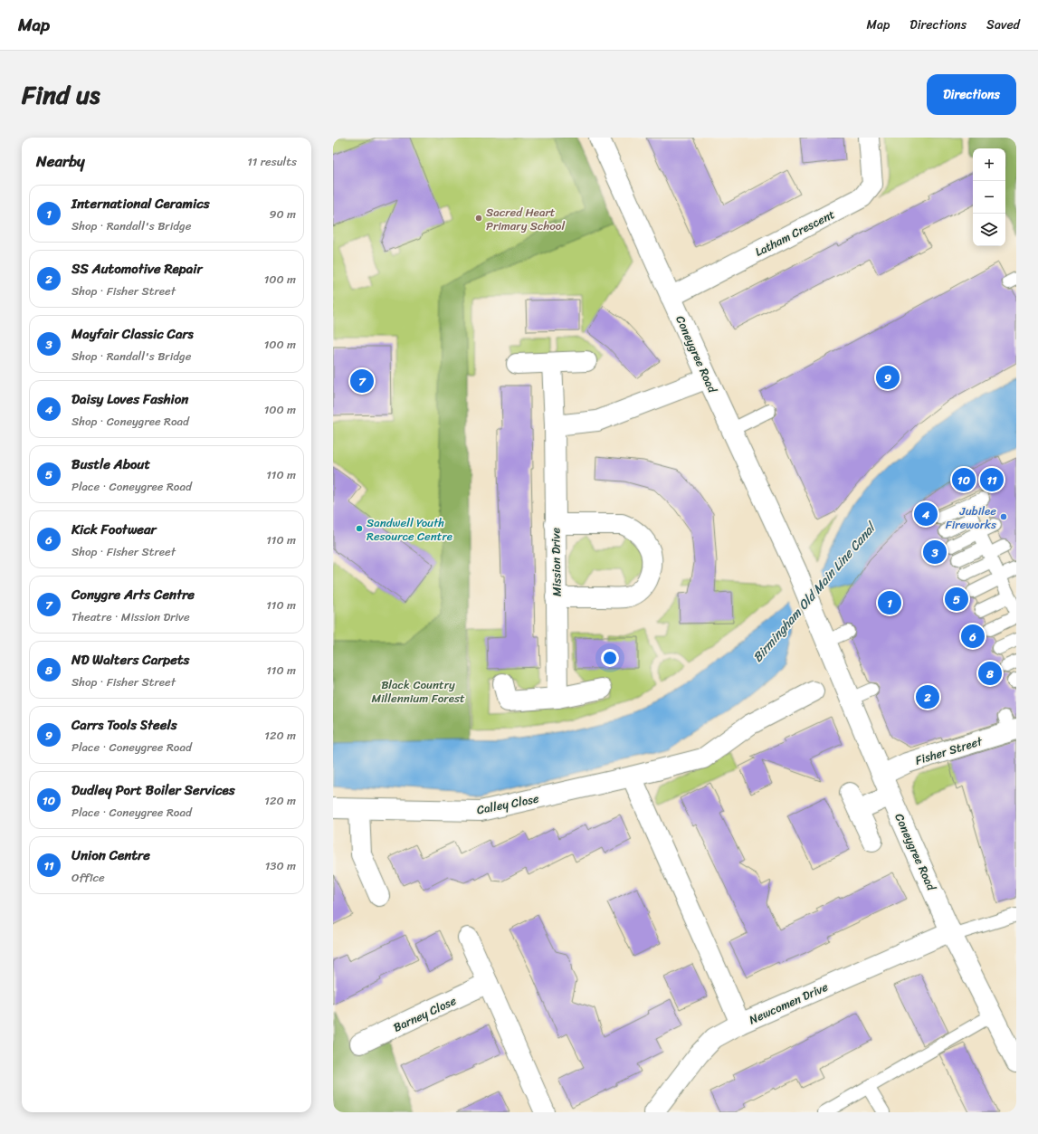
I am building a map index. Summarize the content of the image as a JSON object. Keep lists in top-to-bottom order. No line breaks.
{"streets":{"street":["Latham Crescent","Coneygree Road","Mission Drive","Fisher Street","Calley Close","Newcomen Drive","Barney Close"]},"crossings":[["Latham Crescent","Coneygree Road"],["Coneygree Road","Fisher Street"],["Coneygree Road","Newcomen Drive"]],"water":["Birmingham Old Main Line Canal"],"parks":["Black Country Millennium Forest"],"places":["Sacred Heart Primary School","Jubilee Fireworks","Sandwell Youth Resource Centre"],"page":{"header":"Map","nav":["Map","Directions","Saved"],"title":"Find us","buttons":"Directions","heading":["Nearby","11 results"],"map_buttons":["+","−"],"list":[{"mark":"1","name":"International Ceramics","note":"Shop · Randall's Bridge","value":"90 m"},{"mark":"2","name":"SS Automotive Repair","note":"Shop · Fisher Street","value":"100 m"},{"mark":"3","name":"Mayfair Classic Cars","note":"Shop · Randall's Bridge","value":"100 m"},{"mark":"4","name":"Daisy Loves Fashion","note":"Shop · Coneygree Road","value":"100 m"},{"mark":"5","name":"Bustle About","note":"Place · Coneygree Road","value":"110 m"},{"mark":"6","name":"Kick Footwear","note":"Shop · Fisher Street","value":"110 m"},{"mark":"7","name":"Conygre Arts Centre","note":"Theatre · Mission Drive","value":"110 m"},{"mark":"8","name":"ND Walters Carpets","note":"Shop · Fisher Street","value":"110 m"},{"mark":"9","name":"Carrs Tools Steels","note":"Place · Coneygree Road","value":"120 m"},{"mark":"10","name":"Dudley Port Boiler Services","note":"Place · Coneygree Road","value":"120 m"},{"mark":"11","name":"Union Centre","note":"Office","value":"130 m"}],"pins":["9","7","10","11","4","3","5","1","6","8","2"]}}
